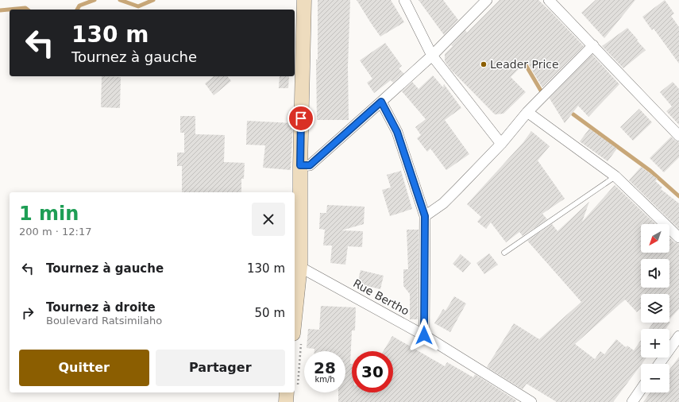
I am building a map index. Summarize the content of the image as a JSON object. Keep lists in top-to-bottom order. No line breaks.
{"streets":{"street":["Rue Bertho"]},"places":["Leader Price"],"north":"bottom left","page":{"turn":["130 m","Tournez à gauche"],"heading":["1 min","200 m · 12:17"],"map_buttons":["+","−"],"list":[{"name":"Tournez à gauche","value":"130 m"},{"name":"Tournez à droite","note":"Boulevard Ratsimilaho","value":"50 m"}],"buttons":["Quitter","Partager"],"speed":"28 km/h","limit":"30"}}
